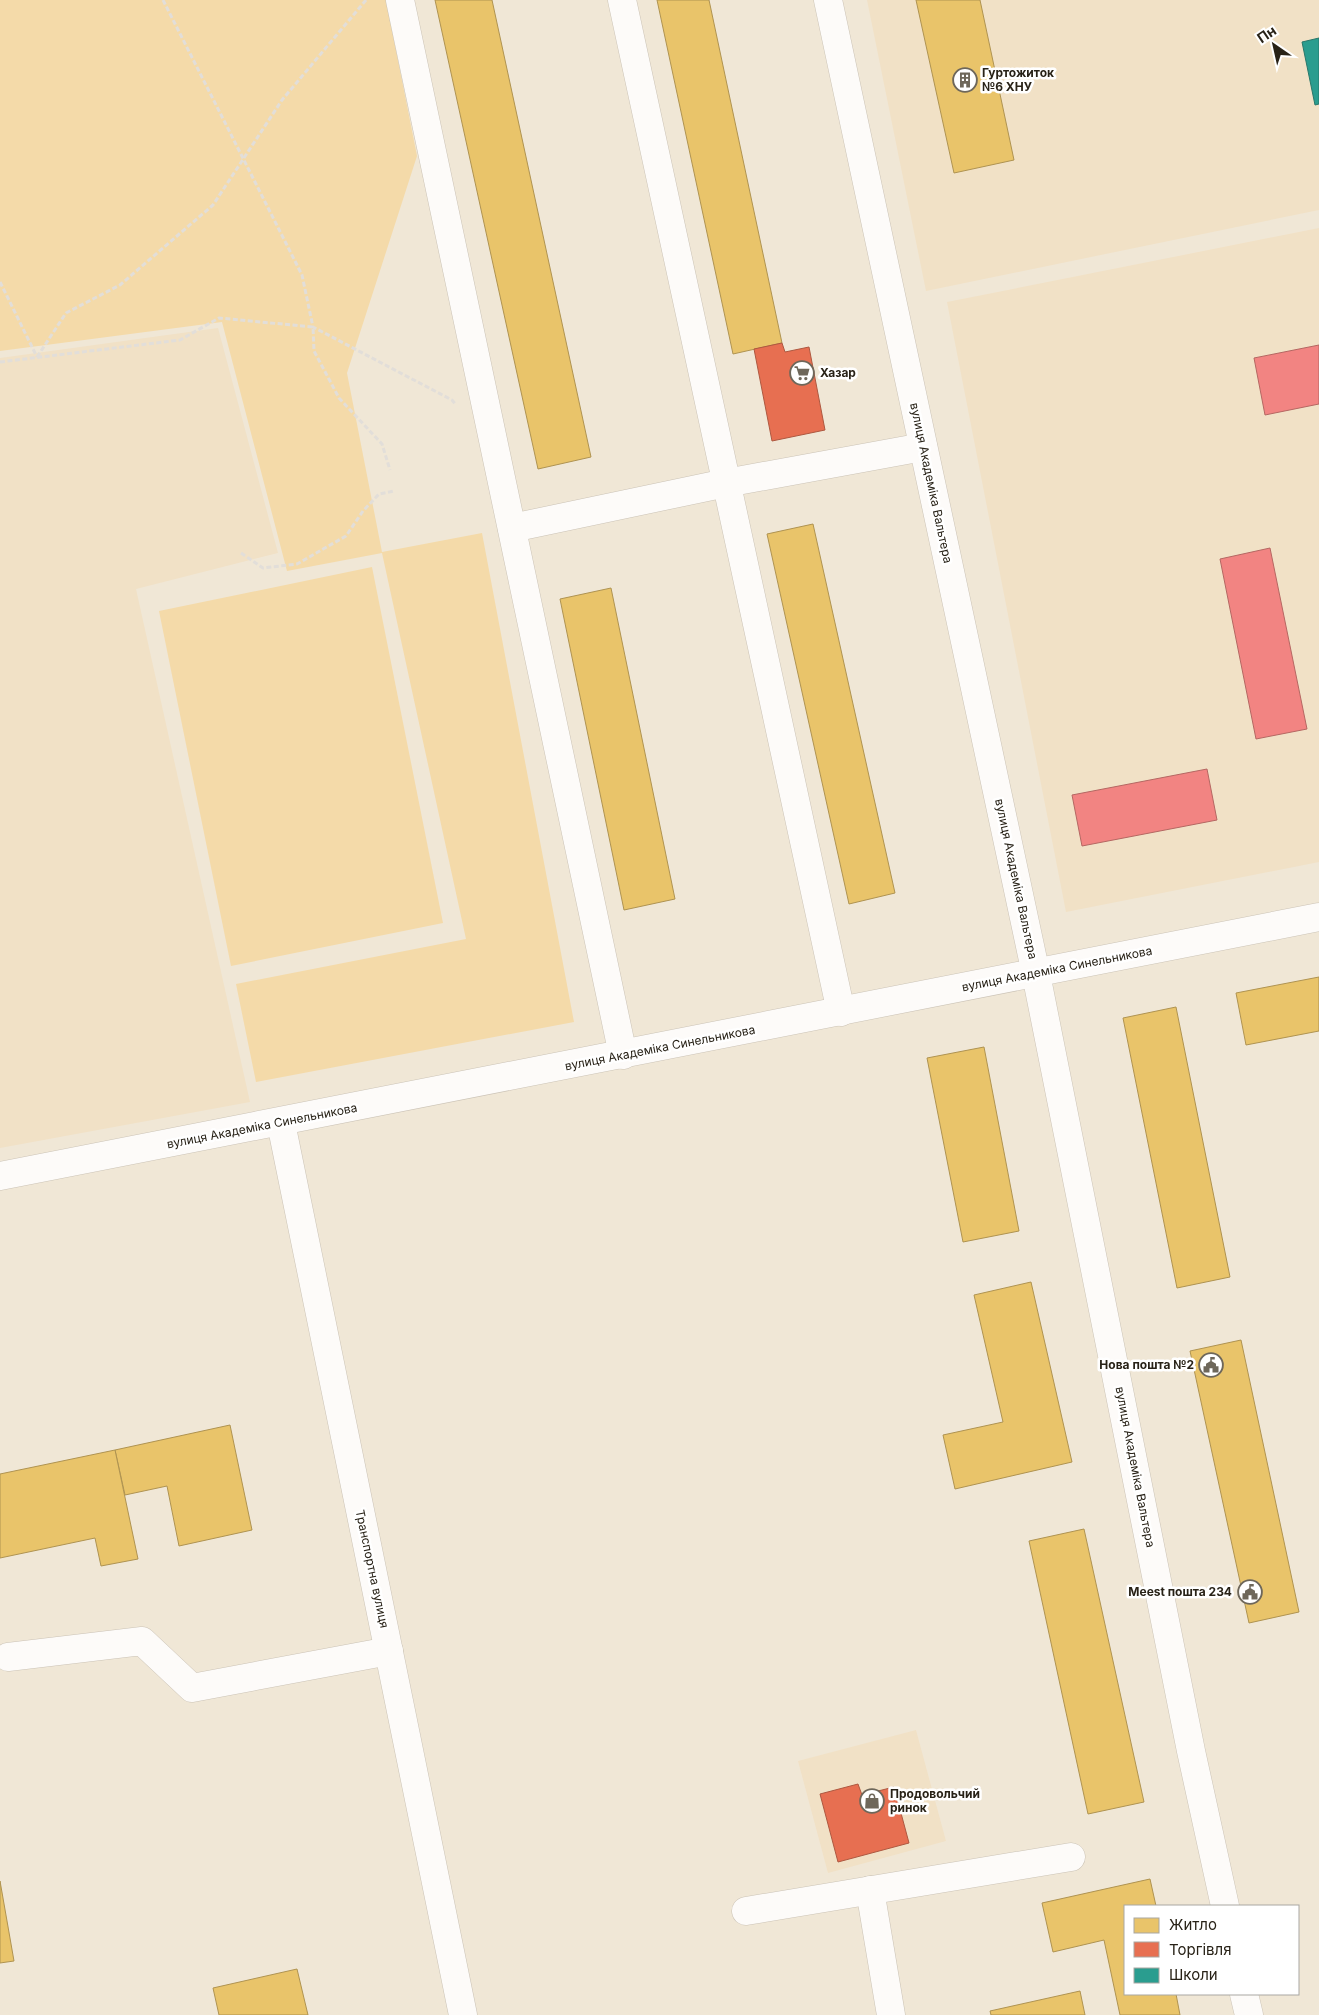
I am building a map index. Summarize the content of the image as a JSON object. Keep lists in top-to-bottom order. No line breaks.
{"streets":{"street":["вулиця Академіка Вальтера","вулиця Академіка Синельникова","Транспортна вулиця"]},"crossings":[["вулиця Академіка Вальтера","вулиця Академіка Синельникова"],["вулиця Академіка Синельникова","Транспортна вулиця"]],"places":{"building":["Гуртожиток №6 ХНУ"],"supermarket":["Хазар"],"public building":["Нова пошта №2","Meest пошта 234"],"shop":["Продовольчий ринок"]},"legend":["Житло","Торгівля","Школи"],"north":"top left"}
